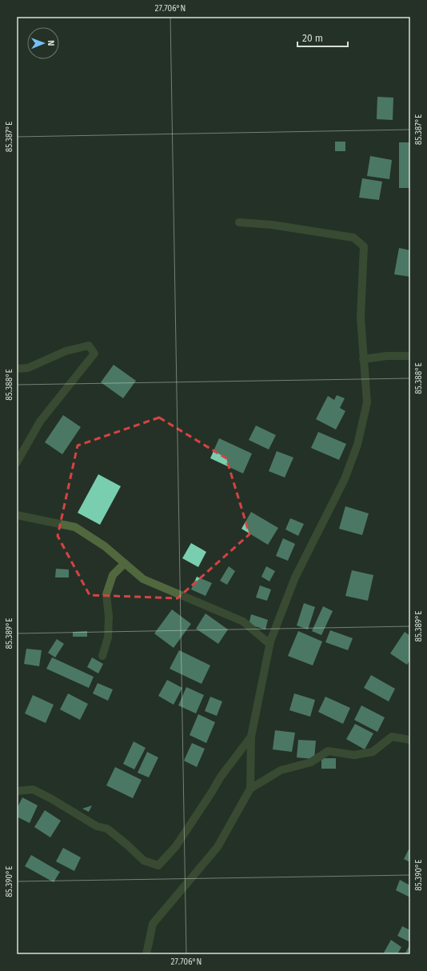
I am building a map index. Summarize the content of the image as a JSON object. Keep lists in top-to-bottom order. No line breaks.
{"scale_bar":"20 m","north":"right","coordinates":["27.706°N","85.387°E","85.388°E","85.389°E","85.390°E"]}
